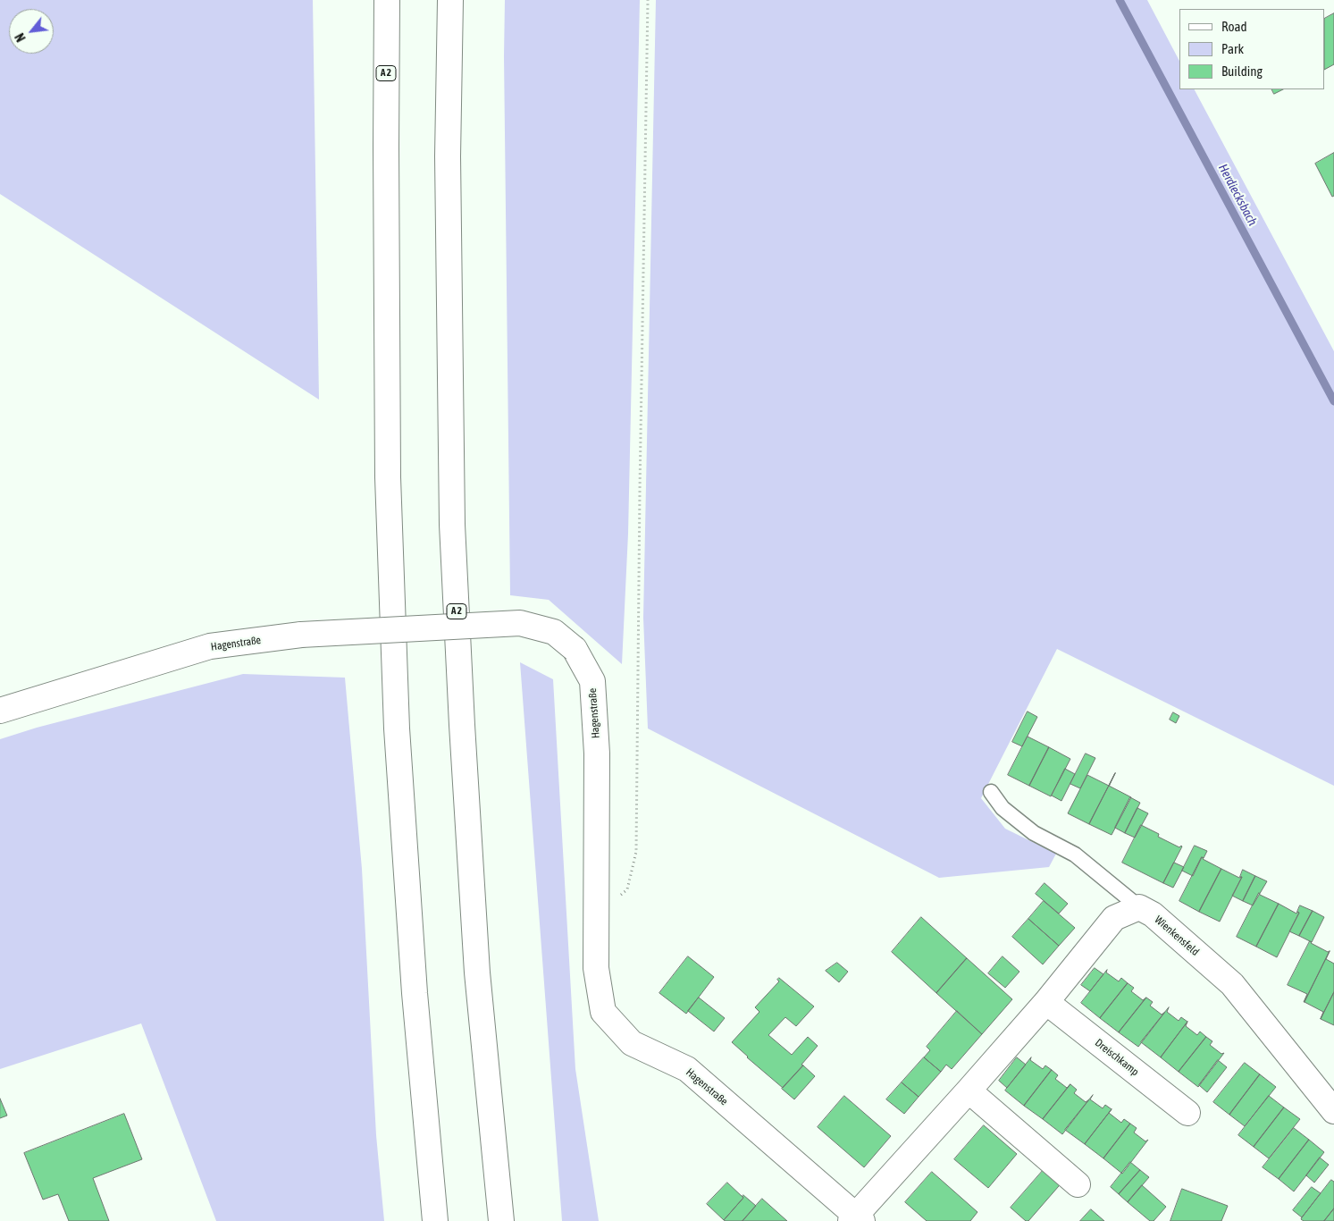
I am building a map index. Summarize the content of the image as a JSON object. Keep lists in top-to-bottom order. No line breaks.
{"streets":{"main road":["A 2","Hagenstraße","Wienkensfeld","Dreischkamp"]},"water":["Herdiecksbach"],"legend":["Road","Park","Building"],"north":"bottom left"}
